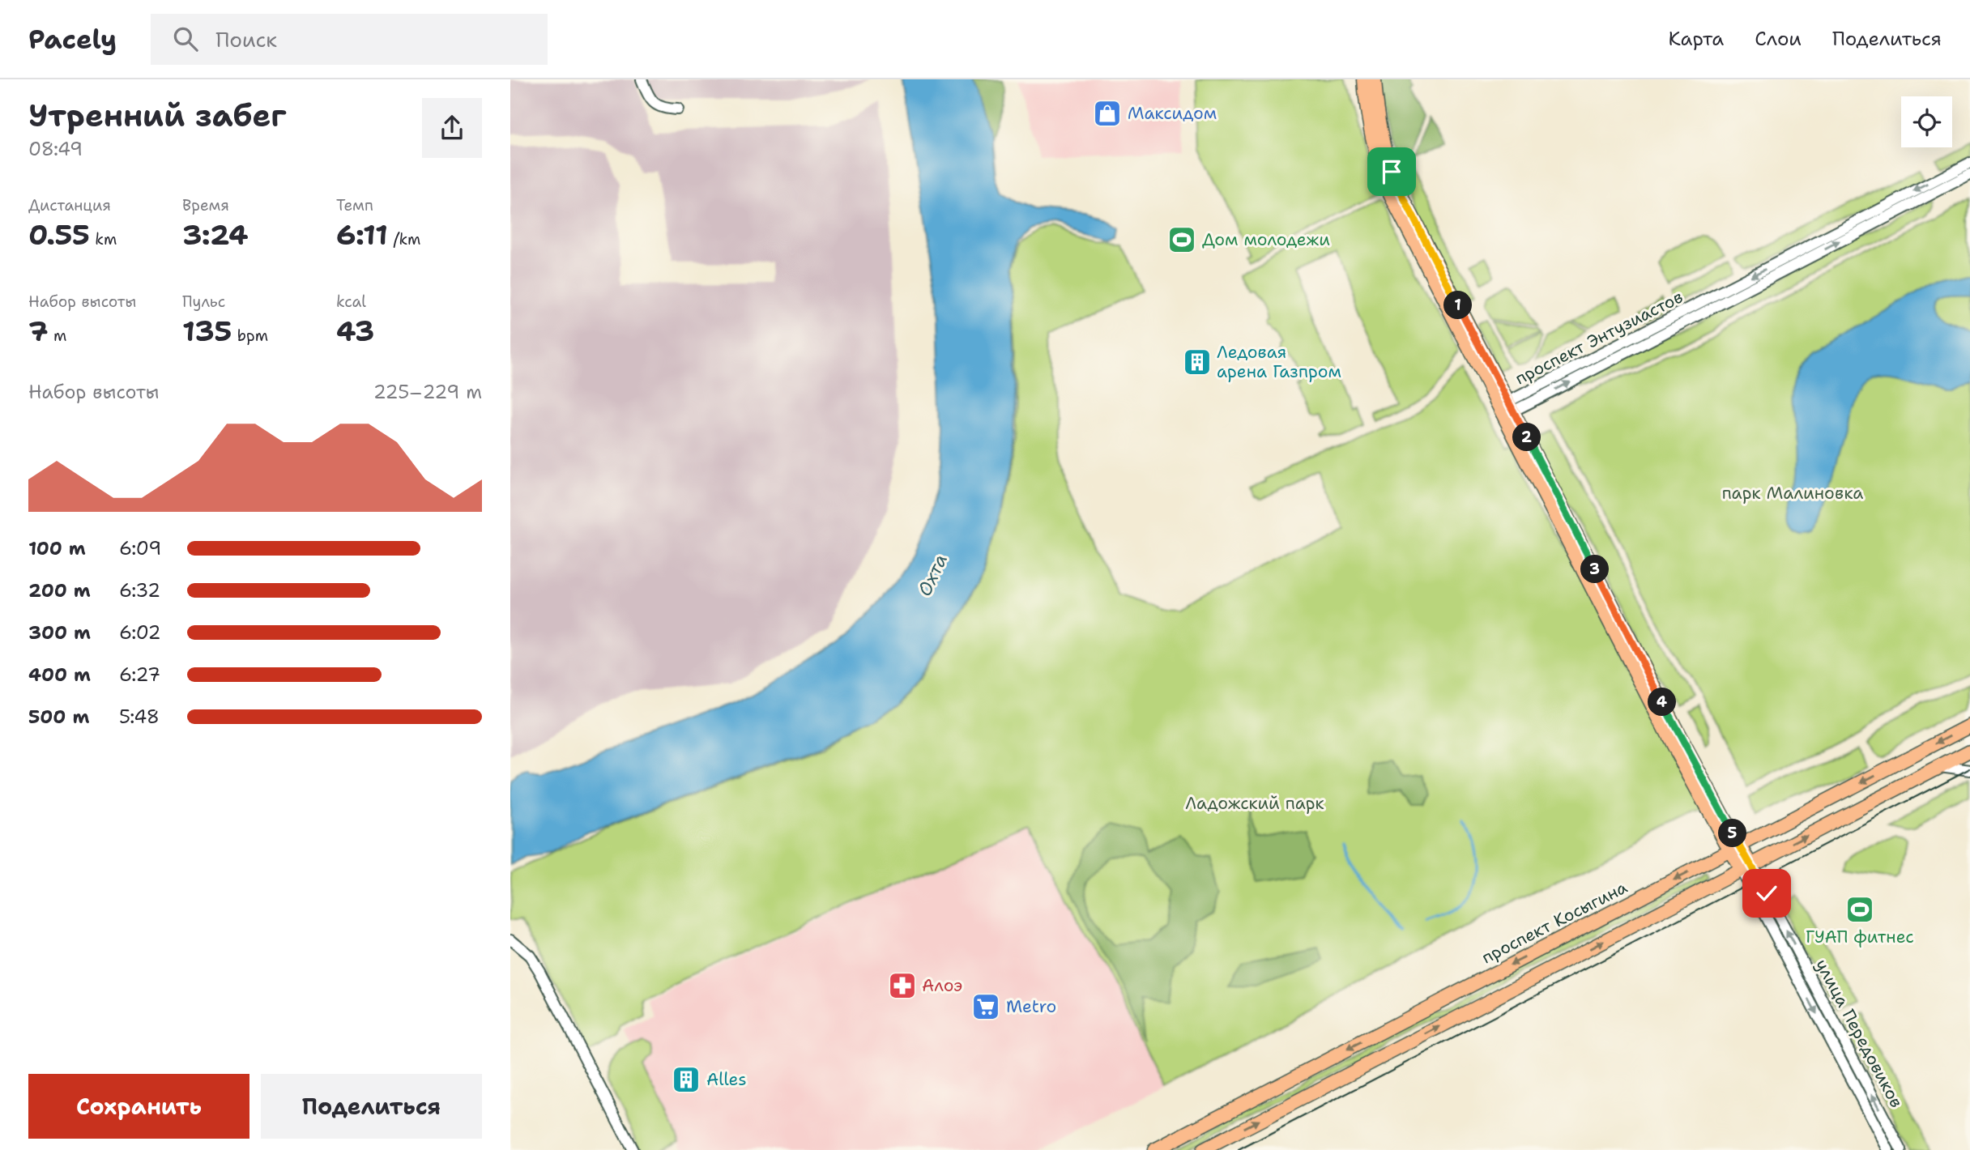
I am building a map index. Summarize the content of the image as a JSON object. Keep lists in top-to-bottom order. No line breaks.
{"streets":{"main road":["проспект Косыгина","улица Передовиков"],"street":["проспект Энтузиастов"]},"crossings":[["проспект Энтузиастов","улица Передовиков"],["проспект Косыгина","улица Передовиков"]],"water":["Охта"],"parks":["парк Малиновка","Ладожский парк"],"places":{"shop":["Максидом"],"sports":["Дом молодежи","ГУАП фитнес"],"building":["Ледовая арена Газпром","Alles"],"pharmacy":["Алоэ"],"supermarket":["Metro"]},"page":{"header":"Pacely","search":"Поиск","nav":["Карта","Слои","Поделиться"],"heading":["Утренний забег","08:49"],"stats":[["Дистанция","0.55 km"],["Время","3:24"],["Темп","6:11 /km"],["Набор высоты","7 m"],["Пульс","135 bpm"],["kcal","43"]],"pins":["1","2","3","4","5"],"chart":["Набор высоты","225–229 m"],"list":[{"name":"100 m","note":"6:09"},{"name":"200 m","note":"6:32"},{"name":"300 m","note":"6:02"},{"name":"400 m","note":"6:27"},{"name":"500 m","note":"5:48"}],"buttons":["Сохранить","Поделиться"]}}
